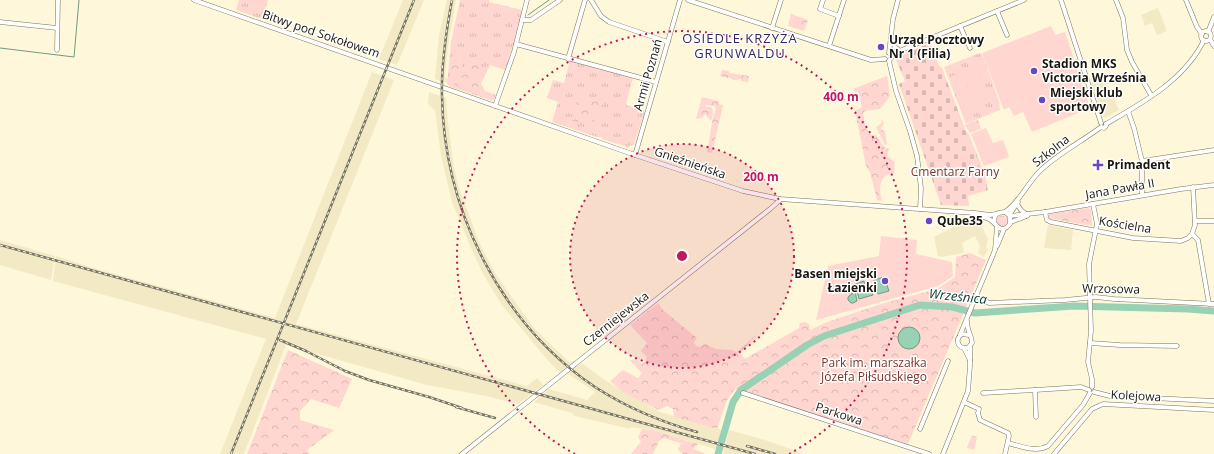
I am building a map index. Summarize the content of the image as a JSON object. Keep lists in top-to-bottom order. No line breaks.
{"streets":{"street":["Bitwy pod Sokołowem","Armii Poznań","Szkolna","Gnieźnieńska","Jana Pawła II","Kościelna","Wrzosowa","Czerniejewska","Kolejowa","Parkowa"]},"crossings":[["Bitwy pod Sokołowem","Gnieźnieńska"],["Armii Poznań","Gnieźnieńska"],["Szkolna","Gnieźnieńska"],["Szkolna","Jana Pawła II"],["Gnieźnieńska","Jana Pawła II"],["Gnieźnieńska","Czerniejewska"],["Jana Pawła II","Kościelna"]],"districts":["OSIEDLE KRZYŻA GRUNWALDU"],"water":["Wrześnica"],"parks":["Cmentarz Farny","Park im. marszałka Józefa Piłsudskiego"],"places":{"other":["Urząd Pocztowy Nr 1 (Filia)","Stadion MKS Victoria Września","Miejski klub sportowy","Qube35","Basen miejski Łazienki"],"health":["Primadent"]},"rings":["400 m","200 m"]}
